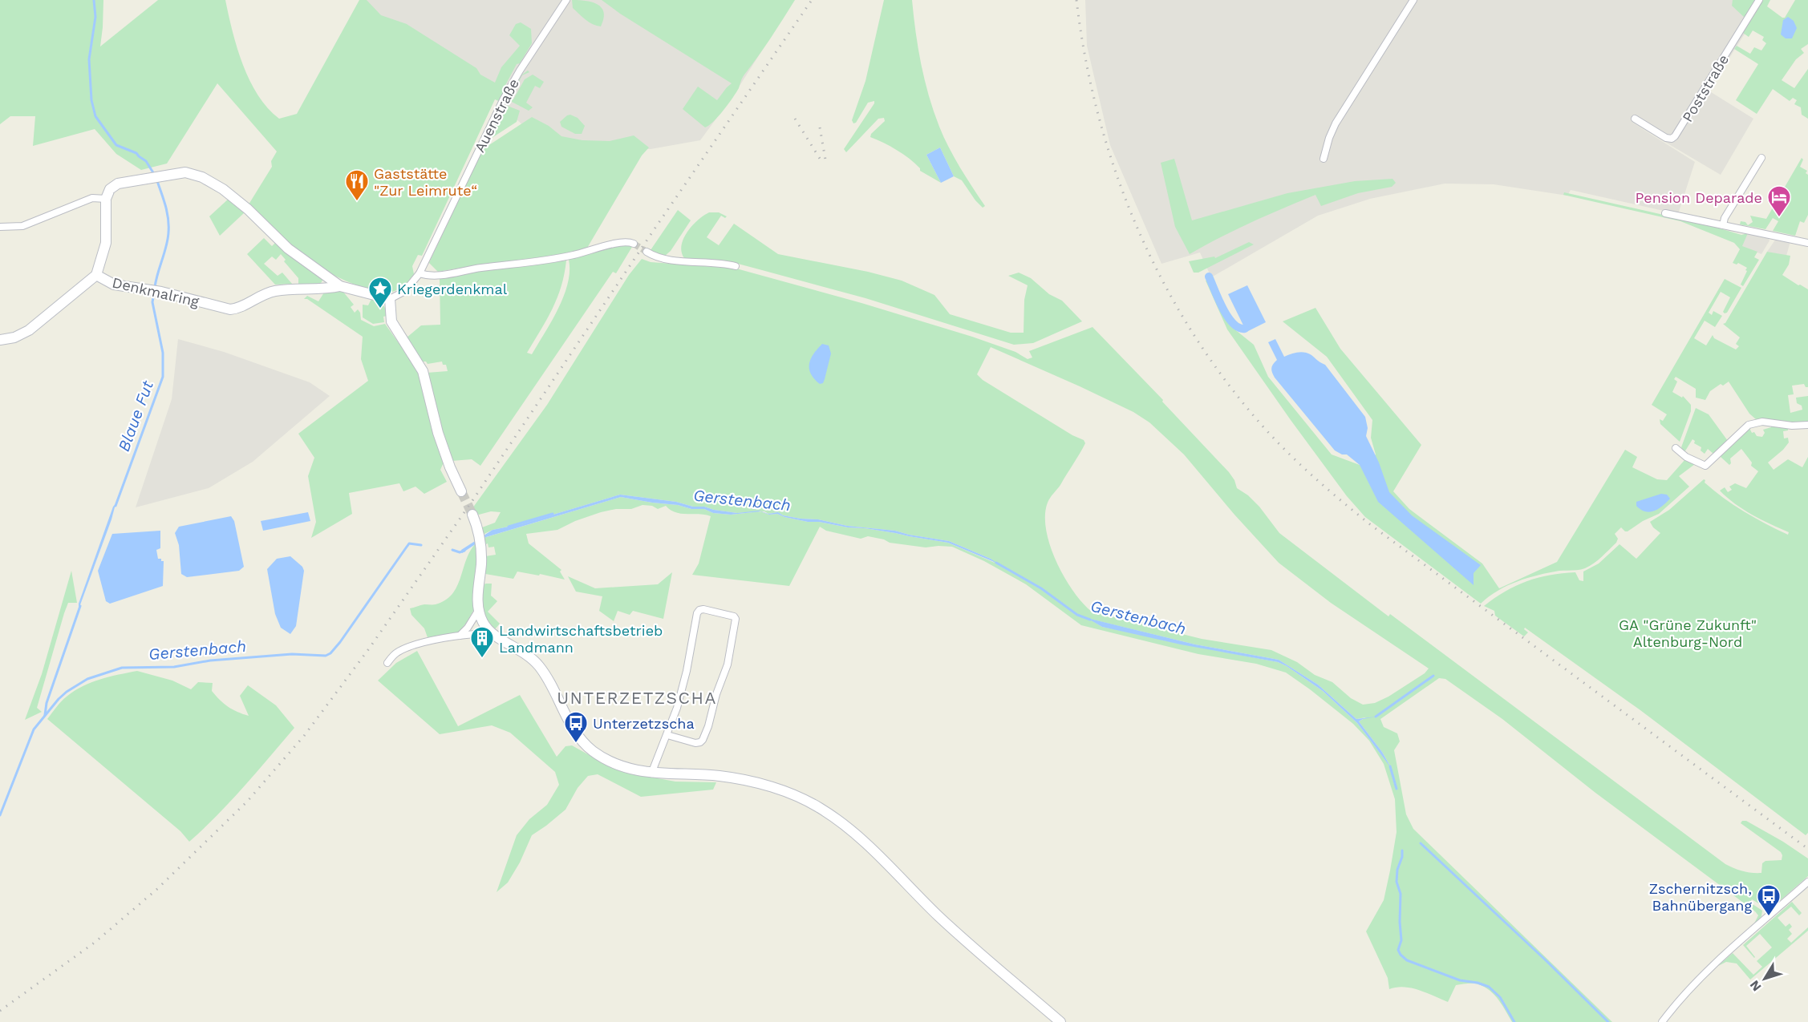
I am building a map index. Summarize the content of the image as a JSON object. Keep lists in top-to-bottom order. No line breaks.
{"streets":{"street":["Poststraße","Auenstraße","Denkmalring"]},"crossings":[["Auenstraße","Denkmalring"]],"districts":["UNTERZETZSCHA"],"water":["Blaue Fut","Gerstenbach"],"parks":["GA \"Grüne Zukunft\" Altenburg-Nord"],"places":{"restaurant":["Gaststätte \"Zur Leimrute“"],"hotel":["Pension Deparade"],"place":["Kriegerdenkmal"],"building":["Landwirtschaftsbetrieb Landmann"],"bus stop":["Unterzetzscha","Zschernitzsch, Bahnübergang"]},"north":"bottom left"}
